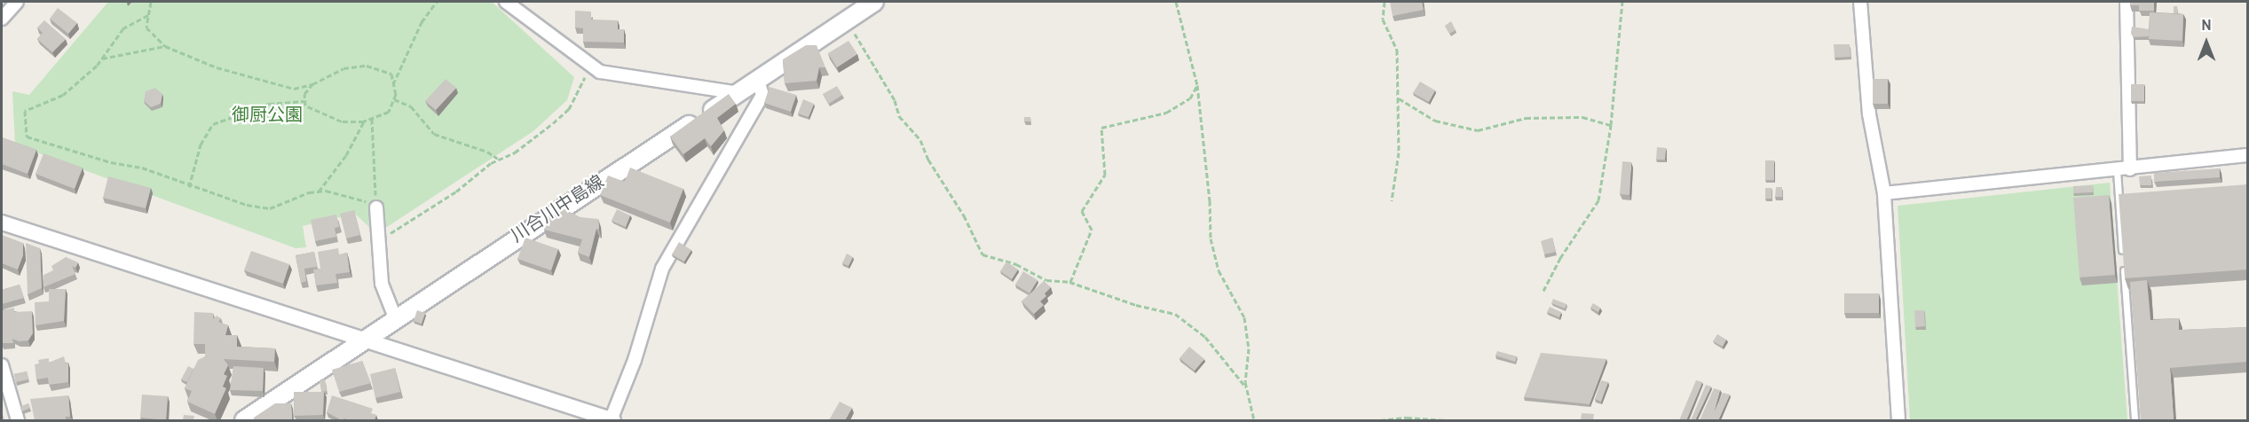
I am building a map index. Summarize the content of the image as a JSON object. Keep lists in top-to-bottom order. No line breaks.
{"streets":{"main road":["川合川中島線"]},"parks":["御厨公園"],"north":"top"}
